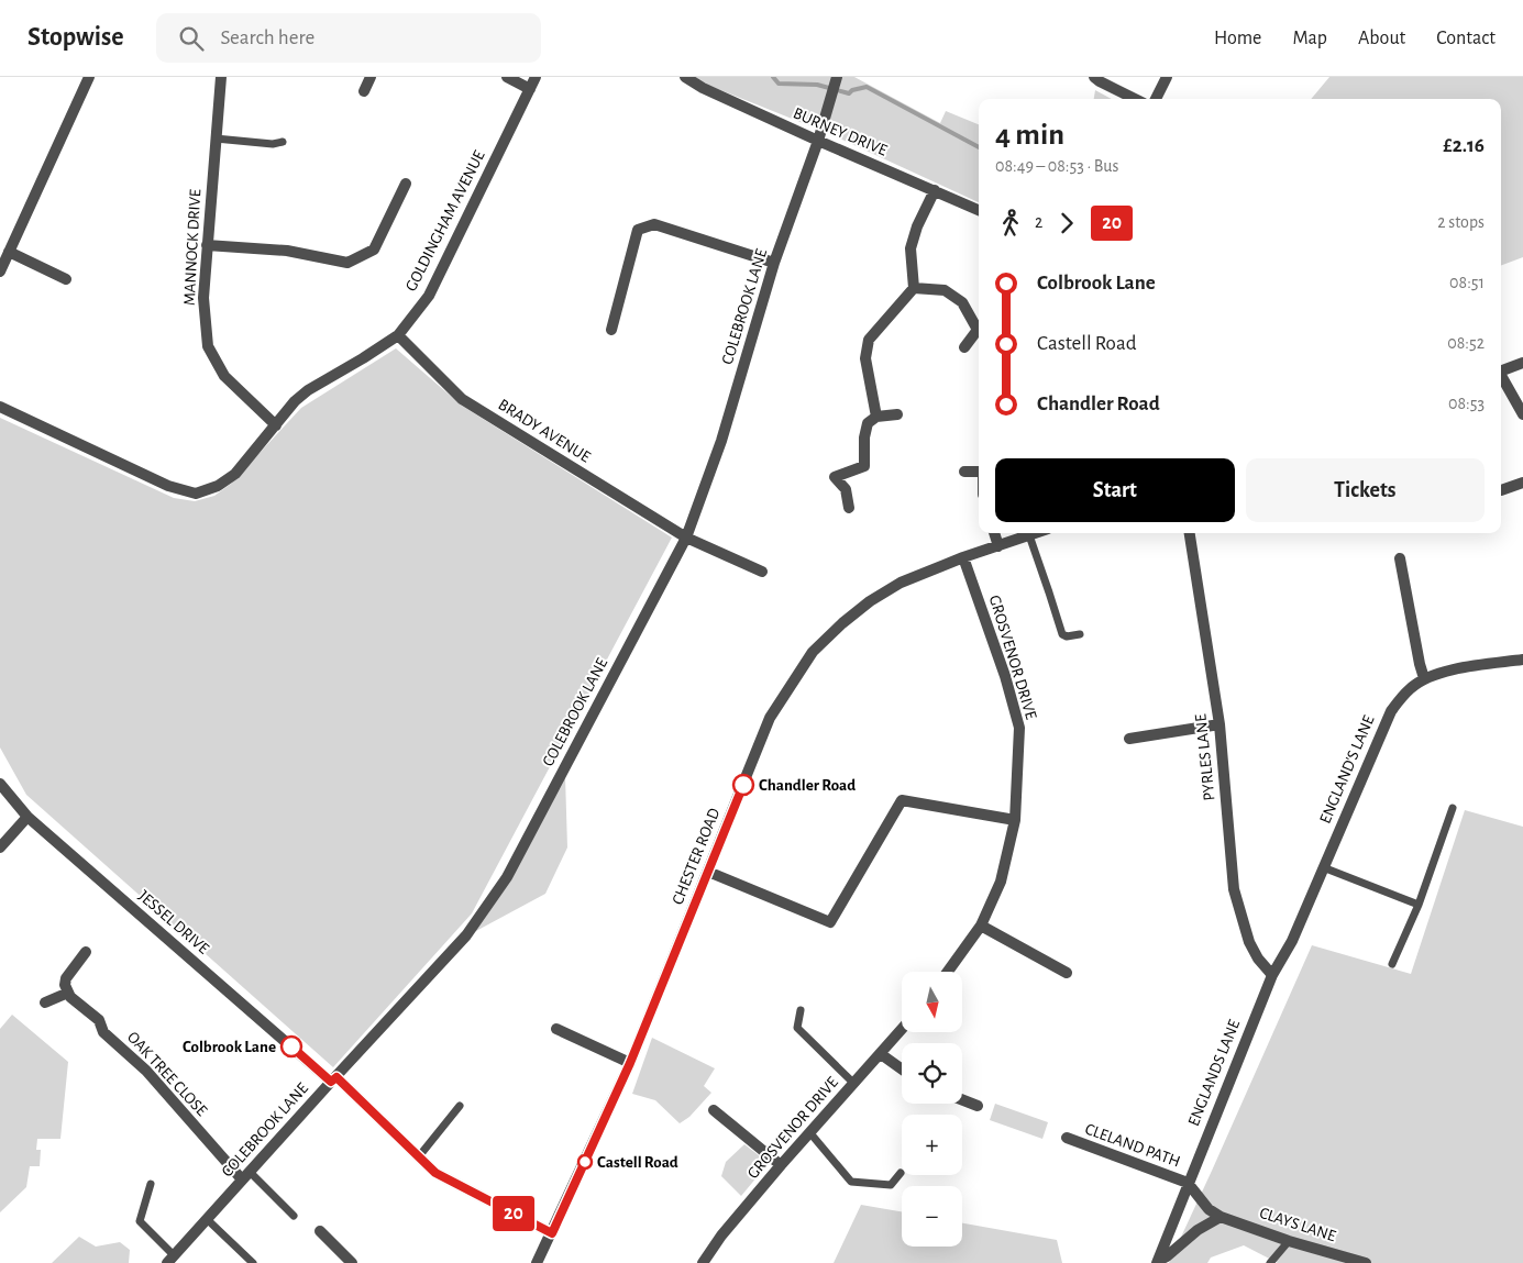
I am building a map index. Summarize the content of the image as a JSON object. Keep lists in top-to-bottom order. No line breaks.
{"streets":{"street":["BURNEY DRIVE","GOLDINGHAM AVENUE","MANNOCK DRIVE","COLEBROOK LANE","BRADY AVENUE","GROSVENOR DRIVE","PYRLES LANE","ENGLAND'S LANE","CHESTER ROAD","JESSEL DRIVE","ENGLANDS LANE","OAK TREE CLOSE","CLELAND PATH","CLAYS LANE"]},"crossings":[["BURNEY DRIVE","COLEBROOK LANE"],["GOLDINGHAM AVENUE","MANNOCK DRIVE"],["GOLDINGHAM AVENUE","BRADY AVENUE"],["COLEBROOK LANE","BRADY AVENUE"],["COLEBROOK LANE","JESSEL DRIVE"],["COLEBROOK LANE","OAK TREE CLOSE"],["GROSVENOR DRIVE","CHESTER ROAD"],["PYRLES LANE","ENGLAND'S LANE"],["PYRLES LANE","ENGLANDS LANE"],["ENGLAND'S LANE","ENGLANDS LANE"],["ENGLANDS LANE","CLELAND PATH"],["ENGLANDS LANE","CLAYS LANE"],["CLELAND PATH","CLAYS LANE"]],"places":["Chandler Road","Colbrook Lane","Castell Road"],"lines":["bus line 20"],"north":"bottom","page":{"header":"Stopwise","search":"Search here","nav":["Home","Map","About","Contact"],"on_map":"20","heading":["4 min","08:49 – 08:53 · Bus","£2.16"],"legs":["2","20","2 stops"],"list":[{"name":"Colbrook Lane","value":"08:51"},{"name":"Castell Road","value":"08:52"},{"name":"Chandler Road","value":"08:53"}],"buttons":["Start","Tickets"],"map_buttons":["+","−"]}}
